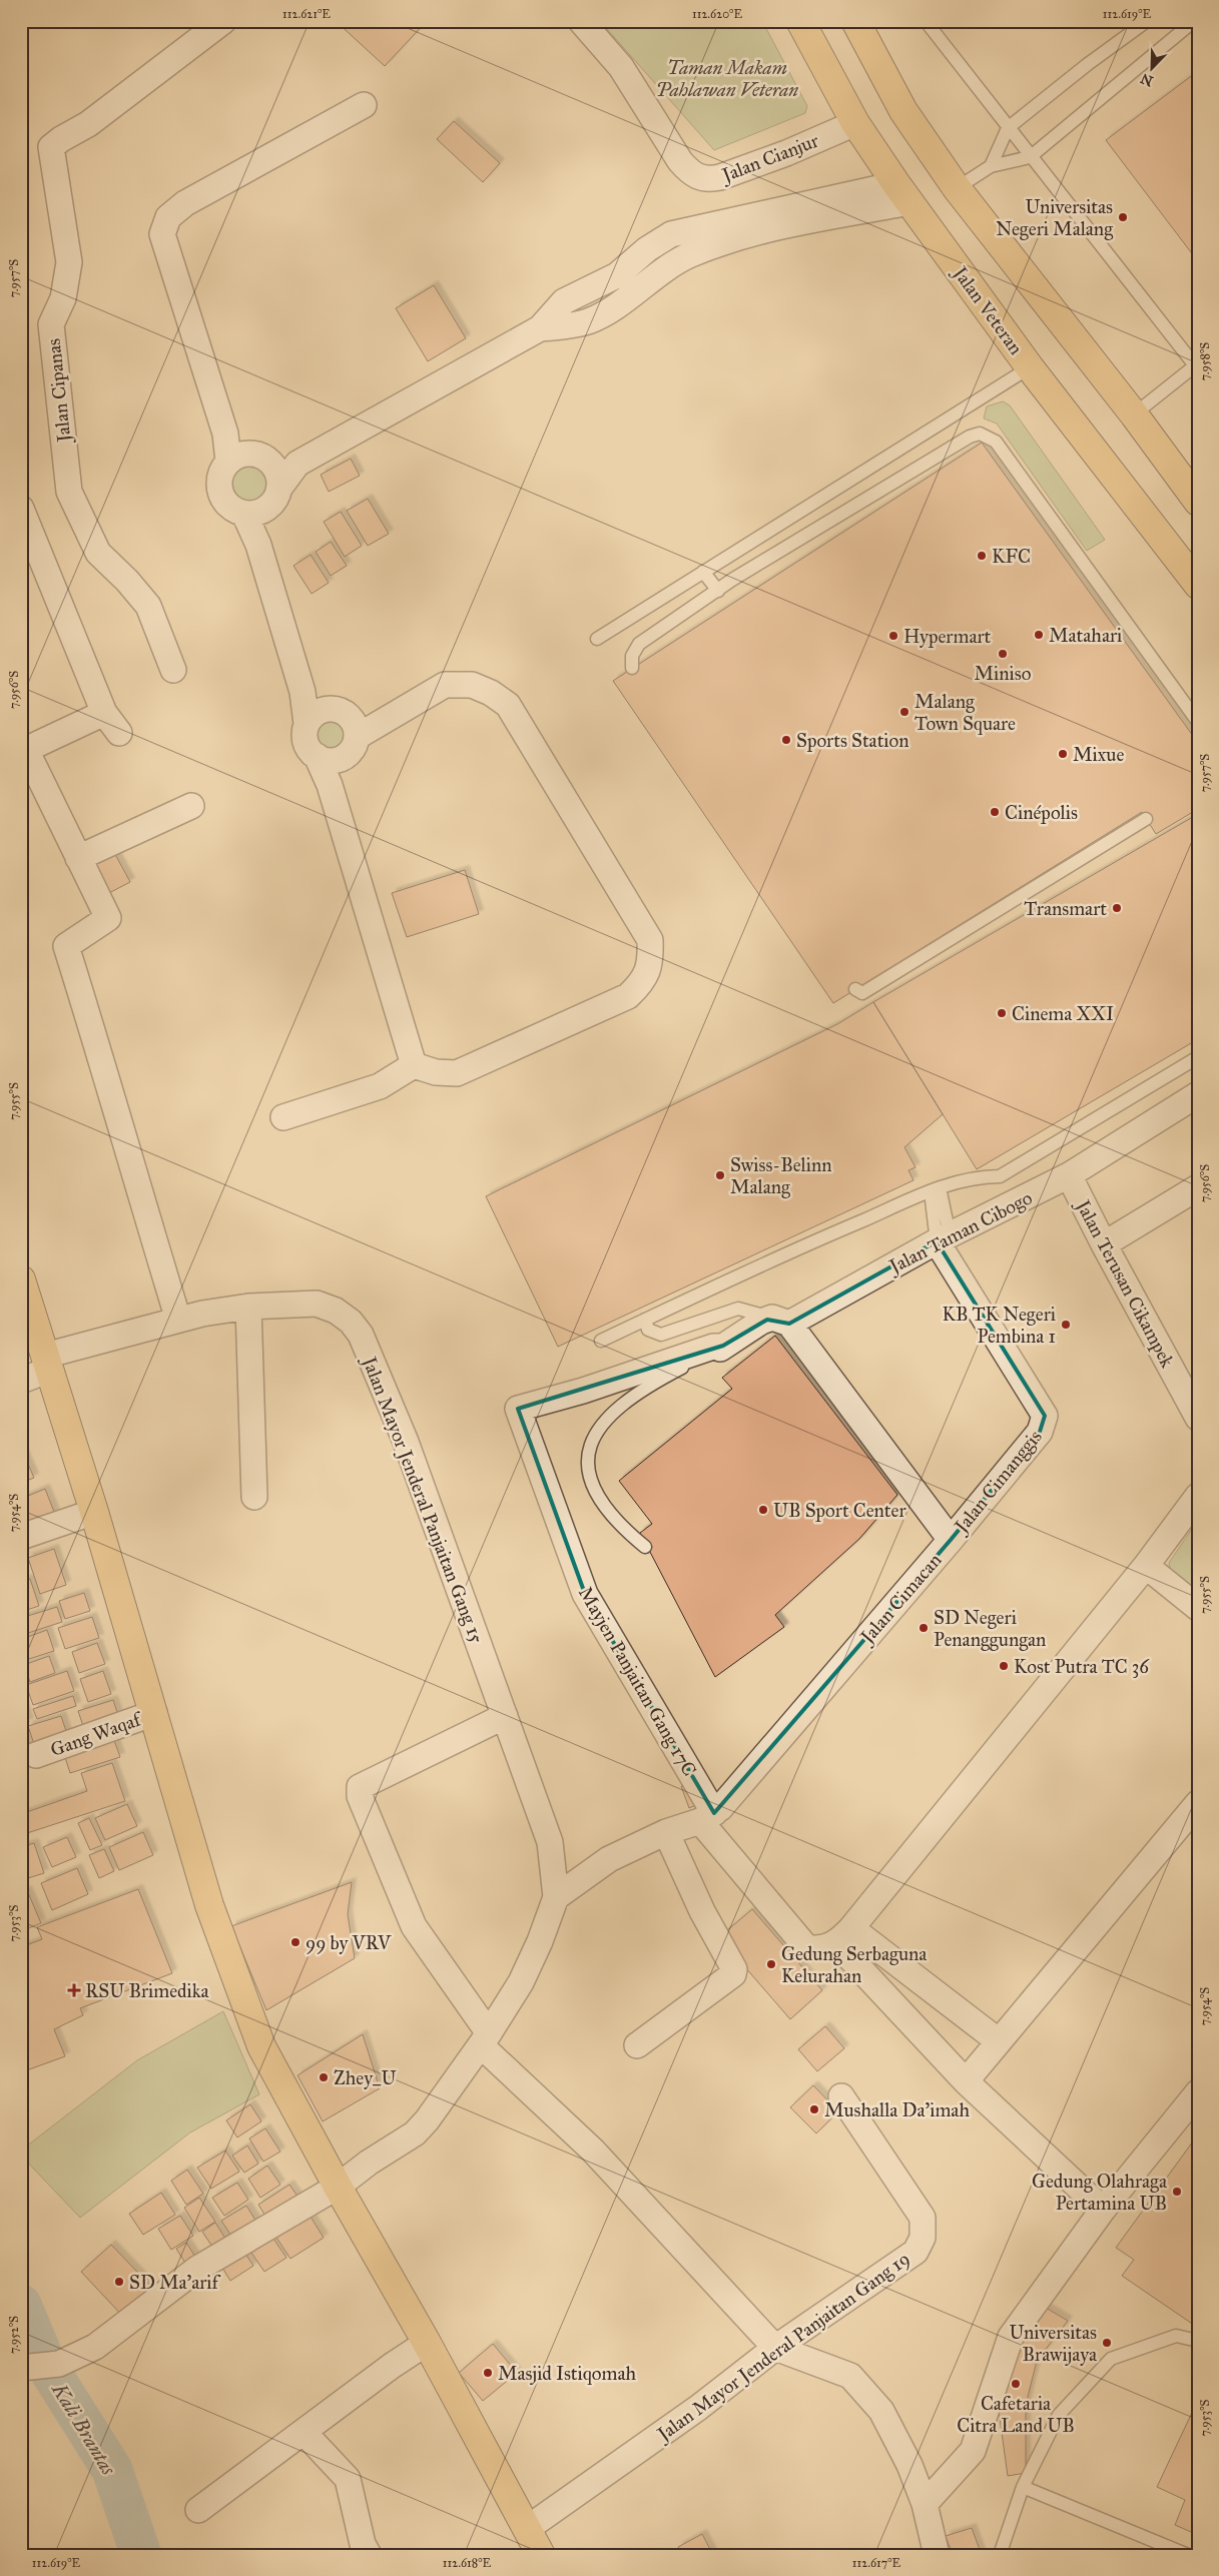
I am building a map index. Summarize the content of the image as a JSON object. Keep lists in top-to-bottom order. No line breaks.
{"streets":{"main road":["Jalan Veteran"],"street":["Jalan Cianjur","Jalan Cipanas","Jalan Taman Cibogo","Jalan Terusan Cikampek","Jalan Cimanggis","Jalan Mayor Jenderal Panjaitan Gang 15","Jalan Cimacan","Mayjen Panjaitan Gang 17C","Gang Waqaf","Jalan Mayor Jenderal Panjaitan Gang 19"]},"crossings":[["Jalan Cianjur","Jalan Veteran"],["Jalan Taman Cibogo","Jalan Terusan Cikampek"],["Jalan Taman Cibogo","Jalan Cimanggis"],["Jalan Taman Cibogo","Jalan Cimacan"],["Jalan Taman Cibogo","Mayjen Panjaitan Gang 17C"],["Jalan Cimanggis","Jalan Cimacan"],["Jalan Cimacan","Mayjen Panjaitan Gang 17C"]],"water":["Kali Brantas"],"parks":["Taman Makam Pahlawan Veteran"],"places":{"other":["Universitas Negeri Malang","KFC","Matahari","Hypermart","Miniso","Malang Town Square","Sports Station","Mixue","Cinépolis","Transmart","Cinema XXI","Swiss-Belinn Malang","KB TK Negeri Pembina 1","UB Sport Center","SD Negeri Penanggungan","Kost Putra TC 36","99 by VRV","Gedung Serbaguna Kelurahan","Zhey_U","Mushalla Da'imah","Gedung Olahraga Pertamina UB","SD Ma'arif","Universitas Brawijaya","Masjid Istiqomah","Cafetaria Citra Land UB"],"health":["RSU Brimedika"]},"north":"bottom left","coordinates":["112.621°E","112.620°E","112.619°E","7.957°S","7.958°S","7.956°S","7.955°S","7.954°S","7.953°S","7.952°S","112.618°E","112.617°E"]}
